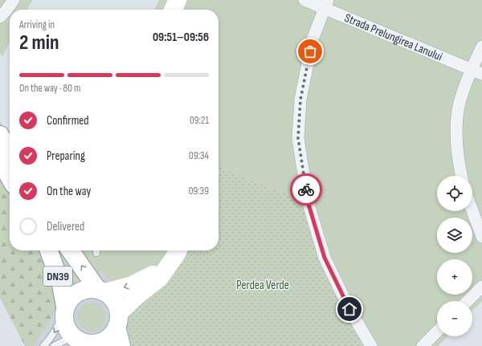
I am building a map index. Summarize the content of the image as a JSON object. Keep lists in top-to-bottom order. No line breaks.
{"streets":{"main road":["DN39"],"street":["Strada Prelungirea Lanului"]},"parks":["Perdea Verde"],"page":{"heading":["2 min","Arriving in","09:51–09:56"],"bar":"On the way · 80 m","list":[["Confirmed","09:21"],["Preparing","09:34"],["On the way","09:39"],"Delivered"],"map_buttons":["+","−"]}}
